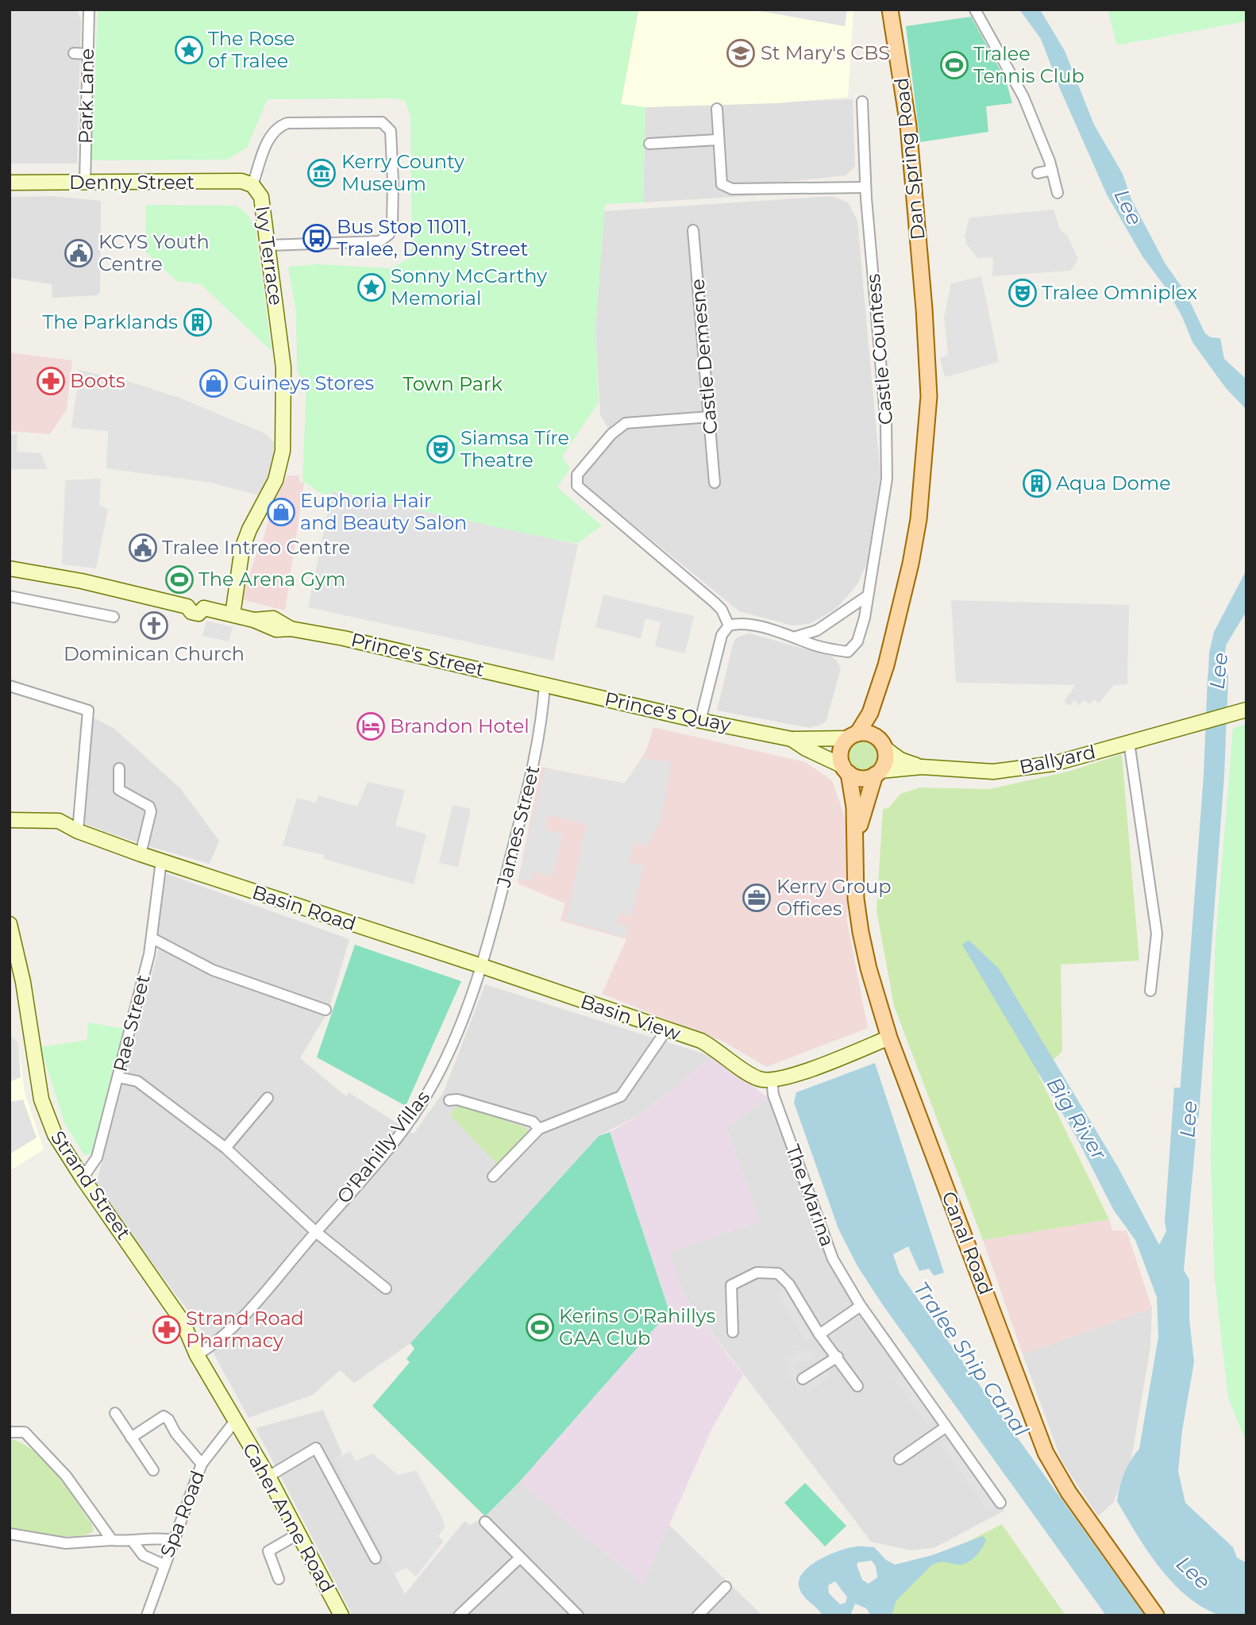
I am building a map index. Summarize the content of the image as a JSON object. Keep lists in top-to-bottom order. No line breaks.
{"streets":{"main road":["Dan Spring Road","Canal Road"],"street":["Park Lane","Denny Street","Ivy Terrace","Castle Countess","Castle Demesne","Prince's Street","Prince's Quay","Ballyard","James Street","Basin Road","Basin View","Rae Street","O'Rahilly Villas","Strand Street","The Marina","Spa Road","Caher Anne Road"]},"crossings":[["Park Lane","Denny Street"],["Denny Street","Ivy Terrace"],["Ivy Terrace","Prince's Street"],["Prince's Street","Prince's Quay"],["Prince's Street","James Street"],["Prince's Quay","James Street"],["James Street","Basin Road"],["James Street","Basin View"],["James Street","O'Rahilly Villas"],["Basin Road","Basin View"],["Basin Road","Rae Street"],["Basin Road","O'Rahilly Villas"],["Basin View","O'Rahilly Villas"],["Basin View","The Marina"],["Rae Street","Strand Street"],["O'Rahilly Villas","Strand Street"],["Strand Street","Spa Road"],["Strand Street","Caher Anne Road"],["Spa Road","Caher Anne Road"]],"water":["Lee","Big River","Tralee Ship Canal"],"parks":["Town Park"],"places":{"place":["The Rose of Tralee","Sonny McCarthy Memorial"],"school or university":["St Mary's CBS"],"sports":["Tralee Tennis Club","The Arena Gym","Kerins O'Rahillys GAA Club"],"museum":["Kerry County Museum"],"bus stop":["Bus Stop 11011, Tralee, Denny Street"],"public building":["KCYS Youth Centre","Tralee Intreo Centre"],"theatre":["Tralee Omniplex","Siamsa Tíre Theatre"],"building":["The Parklands","Aqua Dome"],"pharmacy":["Boots","Strand Road Pharmacy"],"shop":["Guineys Stores","Euphoria Hair and Beauty Salon"],"church":["Dominican Church"],"hotel":["Brandon Hotel"],"office":["Kerry Group Offices"]}}
